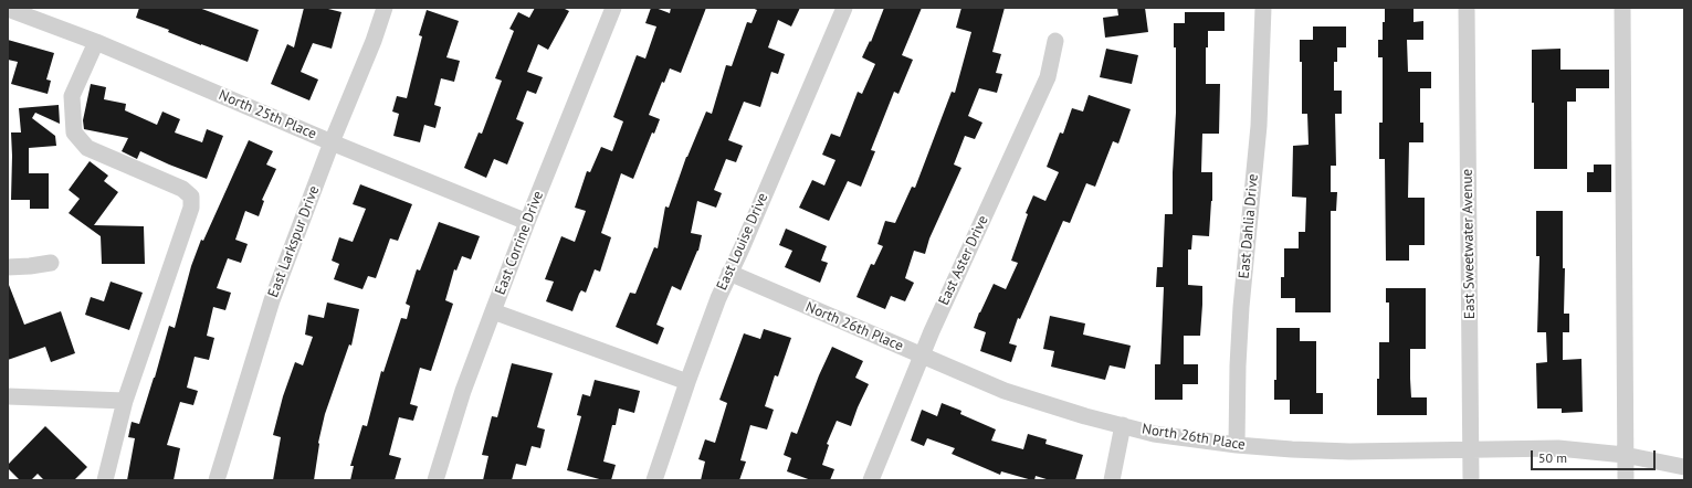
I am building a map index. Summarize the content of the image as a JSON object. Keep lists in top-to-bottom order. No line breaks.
{"streets":{"street":["North 25th Place","East Dahlia Drive","East Larkspur Drive","East Louise Drive","East Corrine Drive","East Sweetwater Avenue","East Aster Drive","North 26th Place"]},"crossings":[["North 25th Place","East Larkspur Drive"],["North 25th Place","East Corrine Drive"],["East Dahlia Drive","North 26th Place"],["East Louise Drive","North 26th Place"],["East Sweetwater Avenue","North 26th Place"],["East Aster Drive","North 26th Place"]],"scale_bar":"50 m"}
